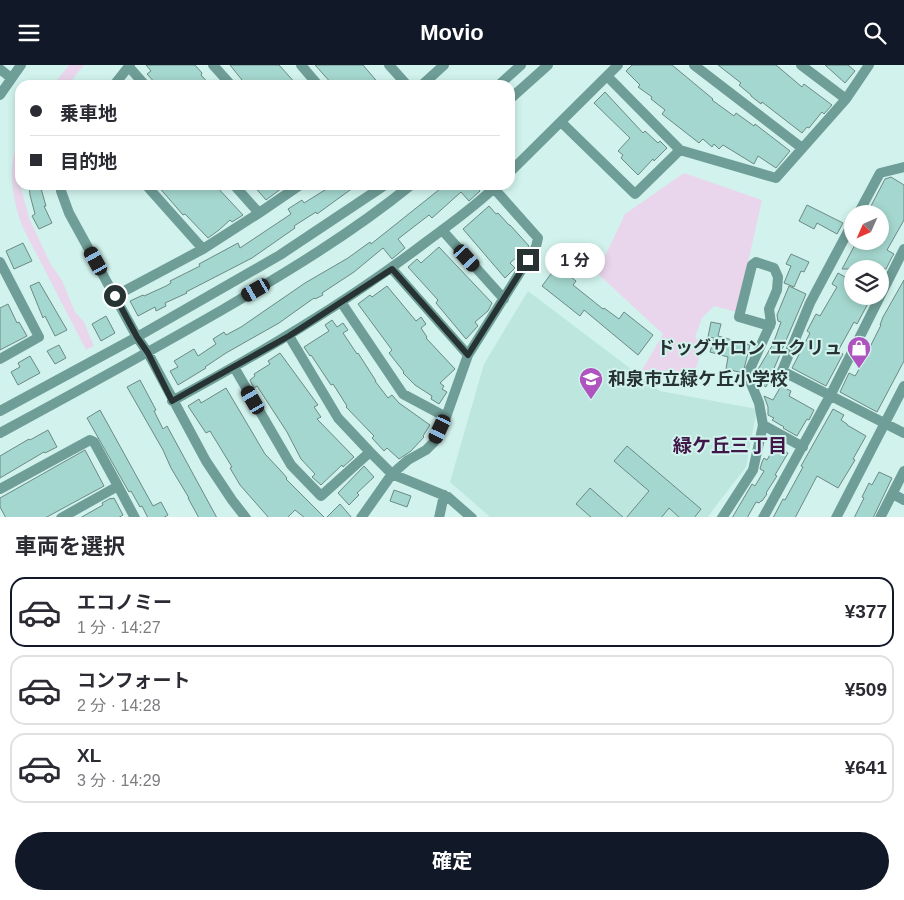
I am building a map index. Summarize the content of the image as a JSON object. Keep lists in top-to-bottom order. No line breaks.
{"districts":["緑ケ丘三丁目"],"places":{"shop":["ドッグサロン エクリュ"],"school or university":["和泉市立緑ケ丘小学校"]},"north":"bottom left","page":{"header":"Movio","banner":["乗車地","目的地"],"bubble":"1 分","heading":"車両を選択","list":[{"name":"エコノミー","note":"1 分 · 14:27","value":"¥377"},{"name":"コンフォート","note":"2 分 · 14:28","value":"¥509"},{"name":"XL","note":"3 分 · 14:29","value":"¥641"}],"buttons":"確定"}}
